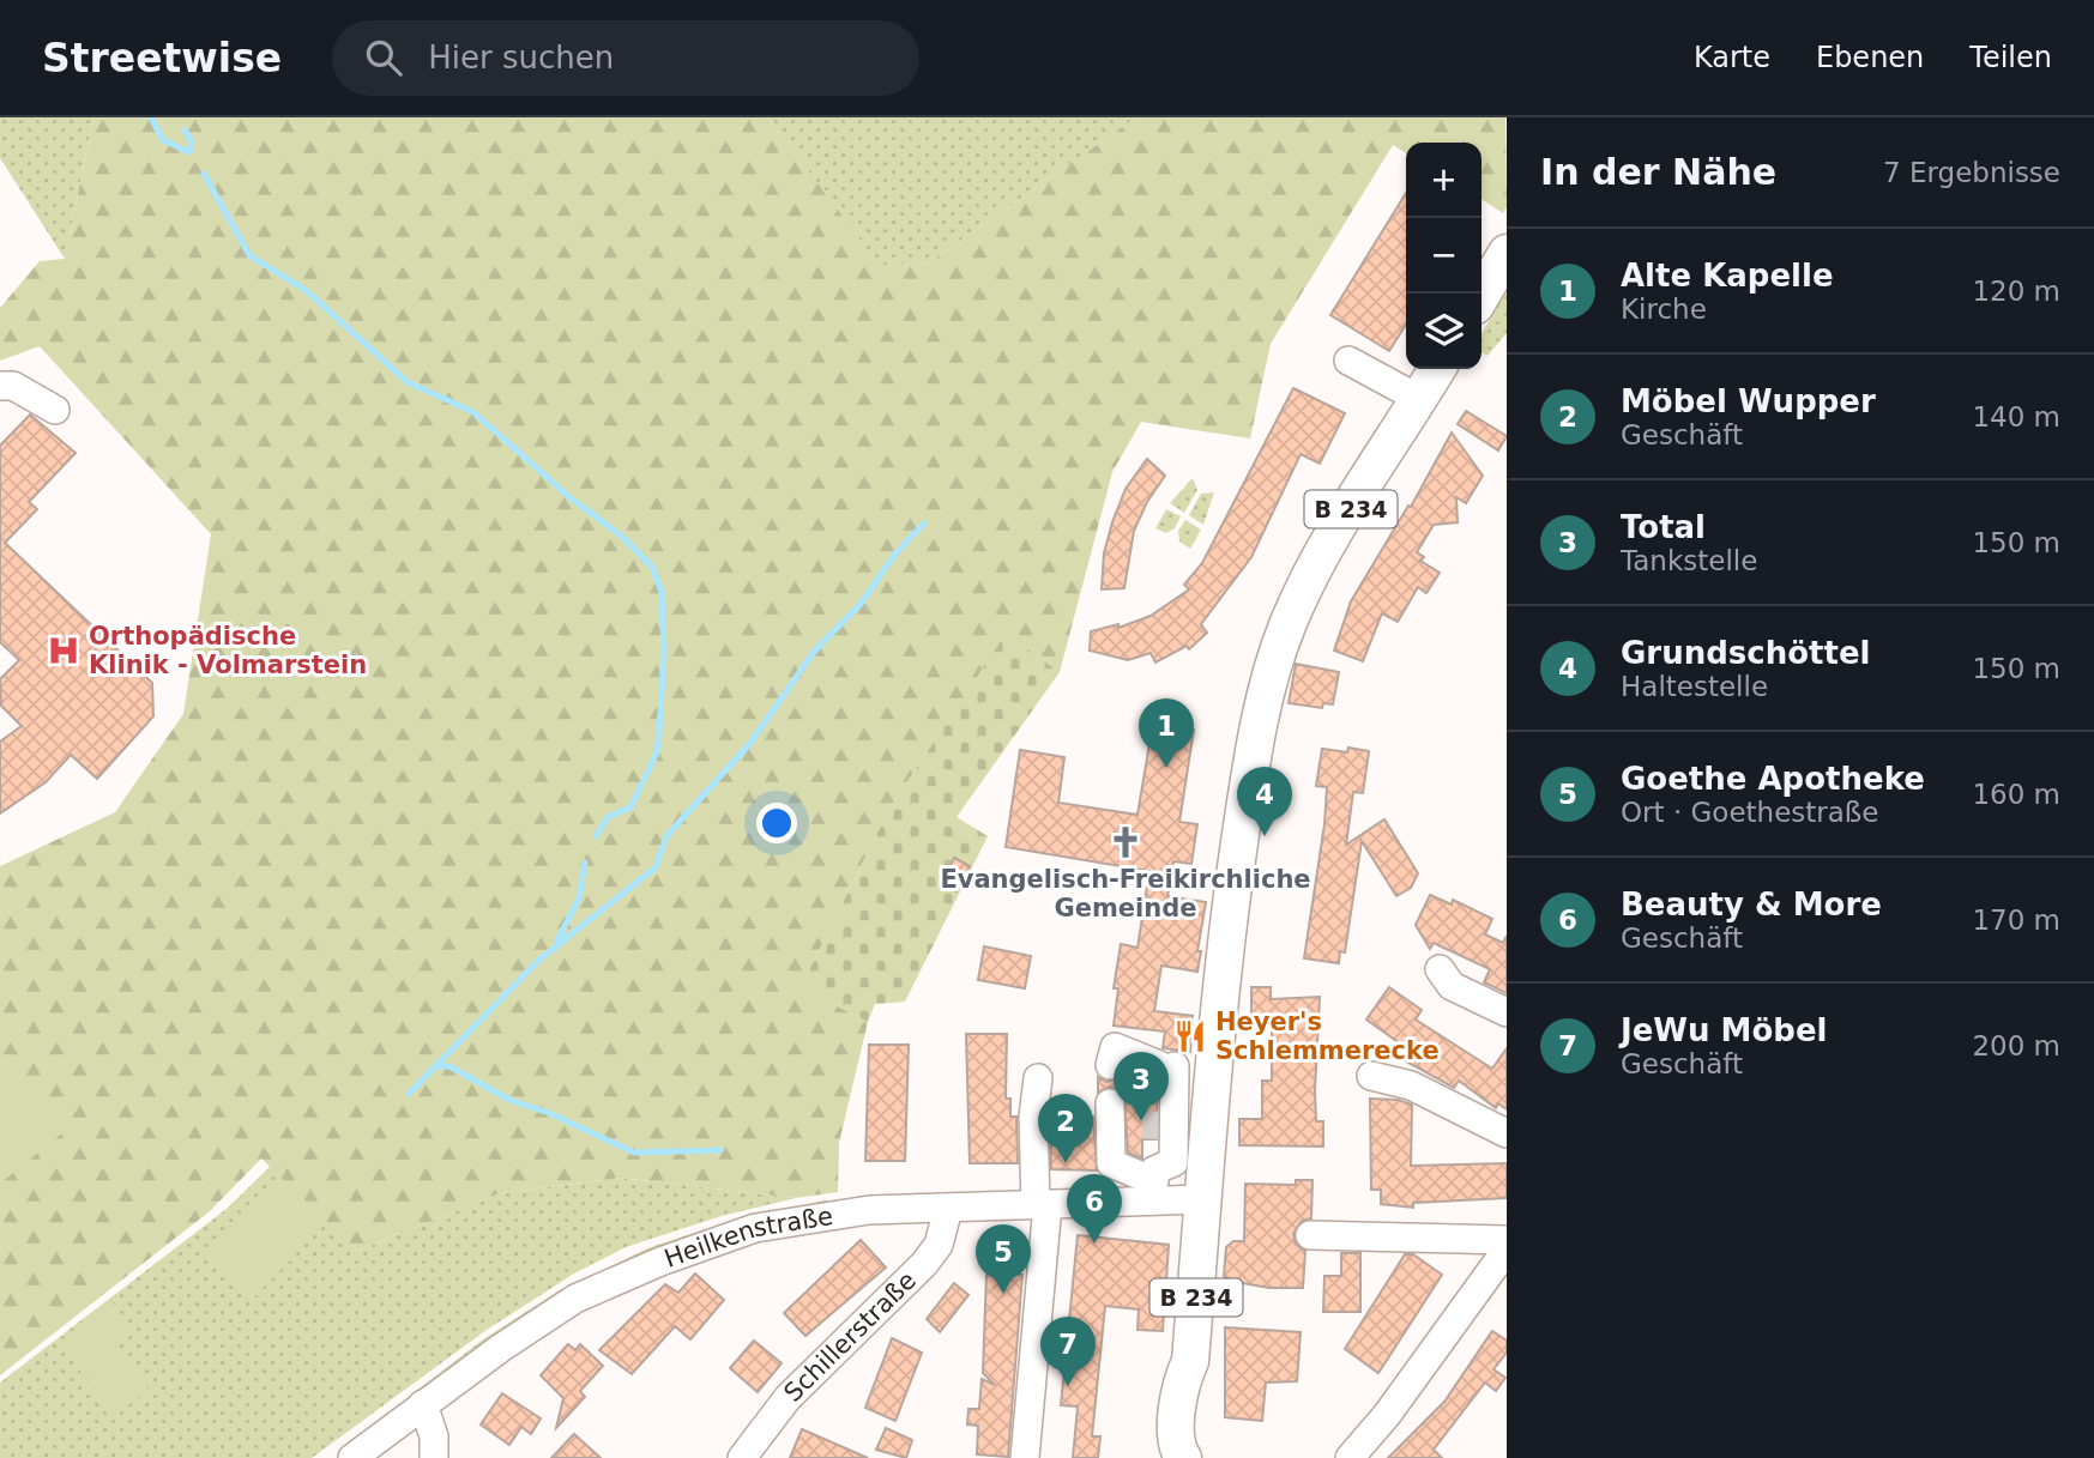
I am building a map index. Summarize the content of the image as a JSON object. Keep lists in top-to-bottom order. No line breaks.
{"streets":{"main road":["B 234"],"street":["Heilkenstraße","Schillerstraße"]},"crossings":[["B 234","Heilkenstraße"],["Heilkenstraße","Schillerstraße"]],"places":{"hospital":["Orthopädische Klinik - Volmarstein"],"church":["Evangelisch-Freikirchliche Gemeinde"],"restaurant":["Heyer's Schlemmerecke"]},"page":{"header":"Streetwise","search":"Hier suchen","nav":["Karte","Ebenen","Teilen"],"heading":["In der Nähe","7 Ergebnisse"],"map_buttons":["+","−"],"list":[{"mark":"1","name":"Alte Kapelle","note":"Kirche","value":"120 m"},{"mark":"2","name":"Möbel Wupper","note":"Geschäft","value":"140 m"},{"mark":"3","name":"Total","note":"Tankstelle","value":"150 m"},{"mark":"4","name":"Grundschöttel","note":"Haltestelle","value":"150 m"},{"mark":"5","name":"Goethe Apotheke","note":"Ort · Goethestraße","value":"160 m"},{"mark":"6","name":"Beauty & More","note":"Geschäft","value":"170 m"},{"mark":"7","name":"JeWu Möbel","note":"Geschäft","value":"200 m"}],"pins":["1","4","3","2","6","5","7"]}}
